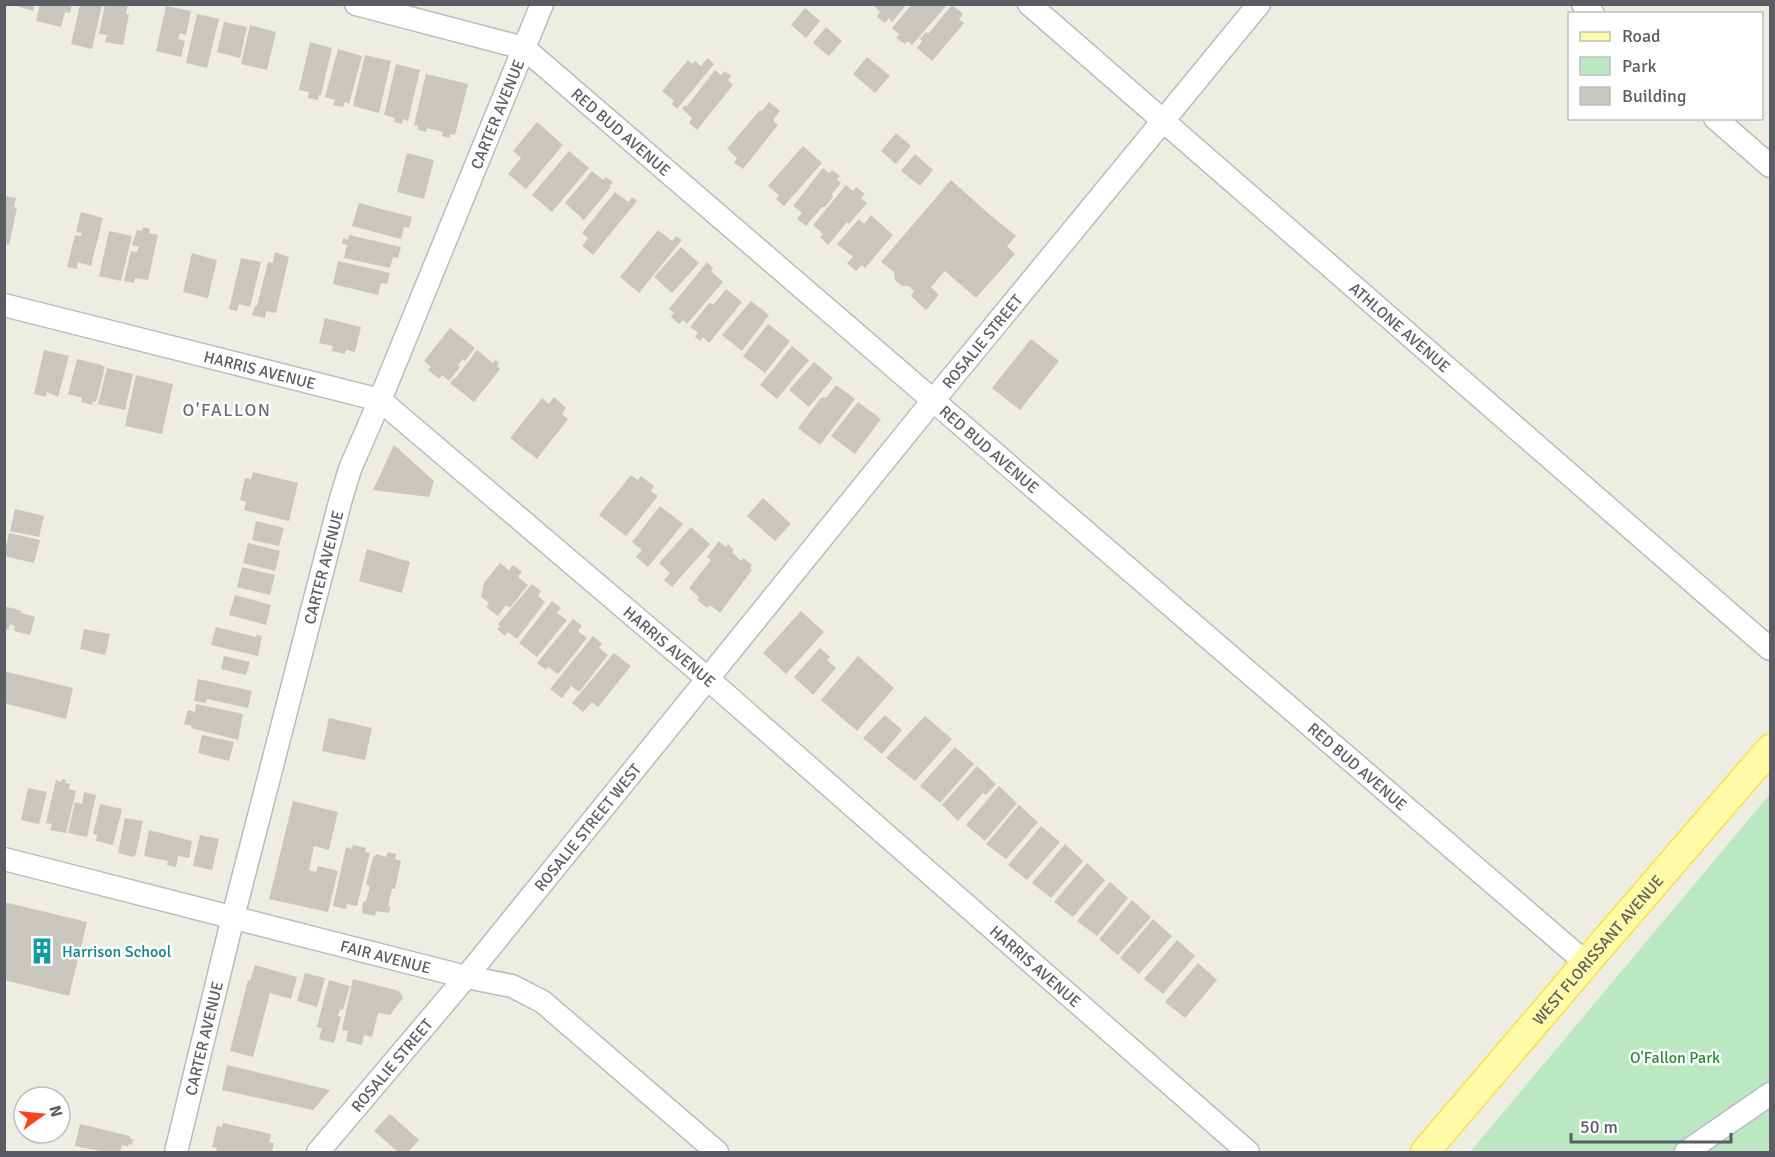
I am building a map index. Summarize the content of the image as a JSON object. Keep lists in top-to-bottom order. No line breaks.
{"streets":{"main road":["WEST FLORISSANT AVENUE"],"street":["CARTER AVENUE","RED BUD AVENUE","ATHLONE AVENUE","ROSALIE STREET","HARRIS AVENUE","ROSALIE STREET WEST","FAIR AVENUE"]},"crossings":[["CARTER AVENUE","RED BUD AVENUE"],["CARTER AVENUE","HARRIS AVENUE"],["CARTER AVENUE","FAIR AVENUE"],["RED BUD AVENUE","ROSALIE STREET"],["RED BUD AVENUE","WEST FLORISSANT AVENUE"],["ATHLONE AVENUE","ROSALIE STREET"],["ROSALIE STREET","HARRIS AVENUE"],["ROSALIE STREET","ROSALIE STREET WEST"],["ROSALIE STREET","FAIR AVENUE"],["HARRIS AVENUE","ROSALIE STREET WEST"],["ROSALIE STREET WEST","FAIR AVENUE"]],"districts":["O'FALLON"],"parks":["O'Fallon Park"],"places":{"building":["Harrison School"]},"legend":["Road","Park","Building"],"scale_bar":"50 m","north":"right"}
